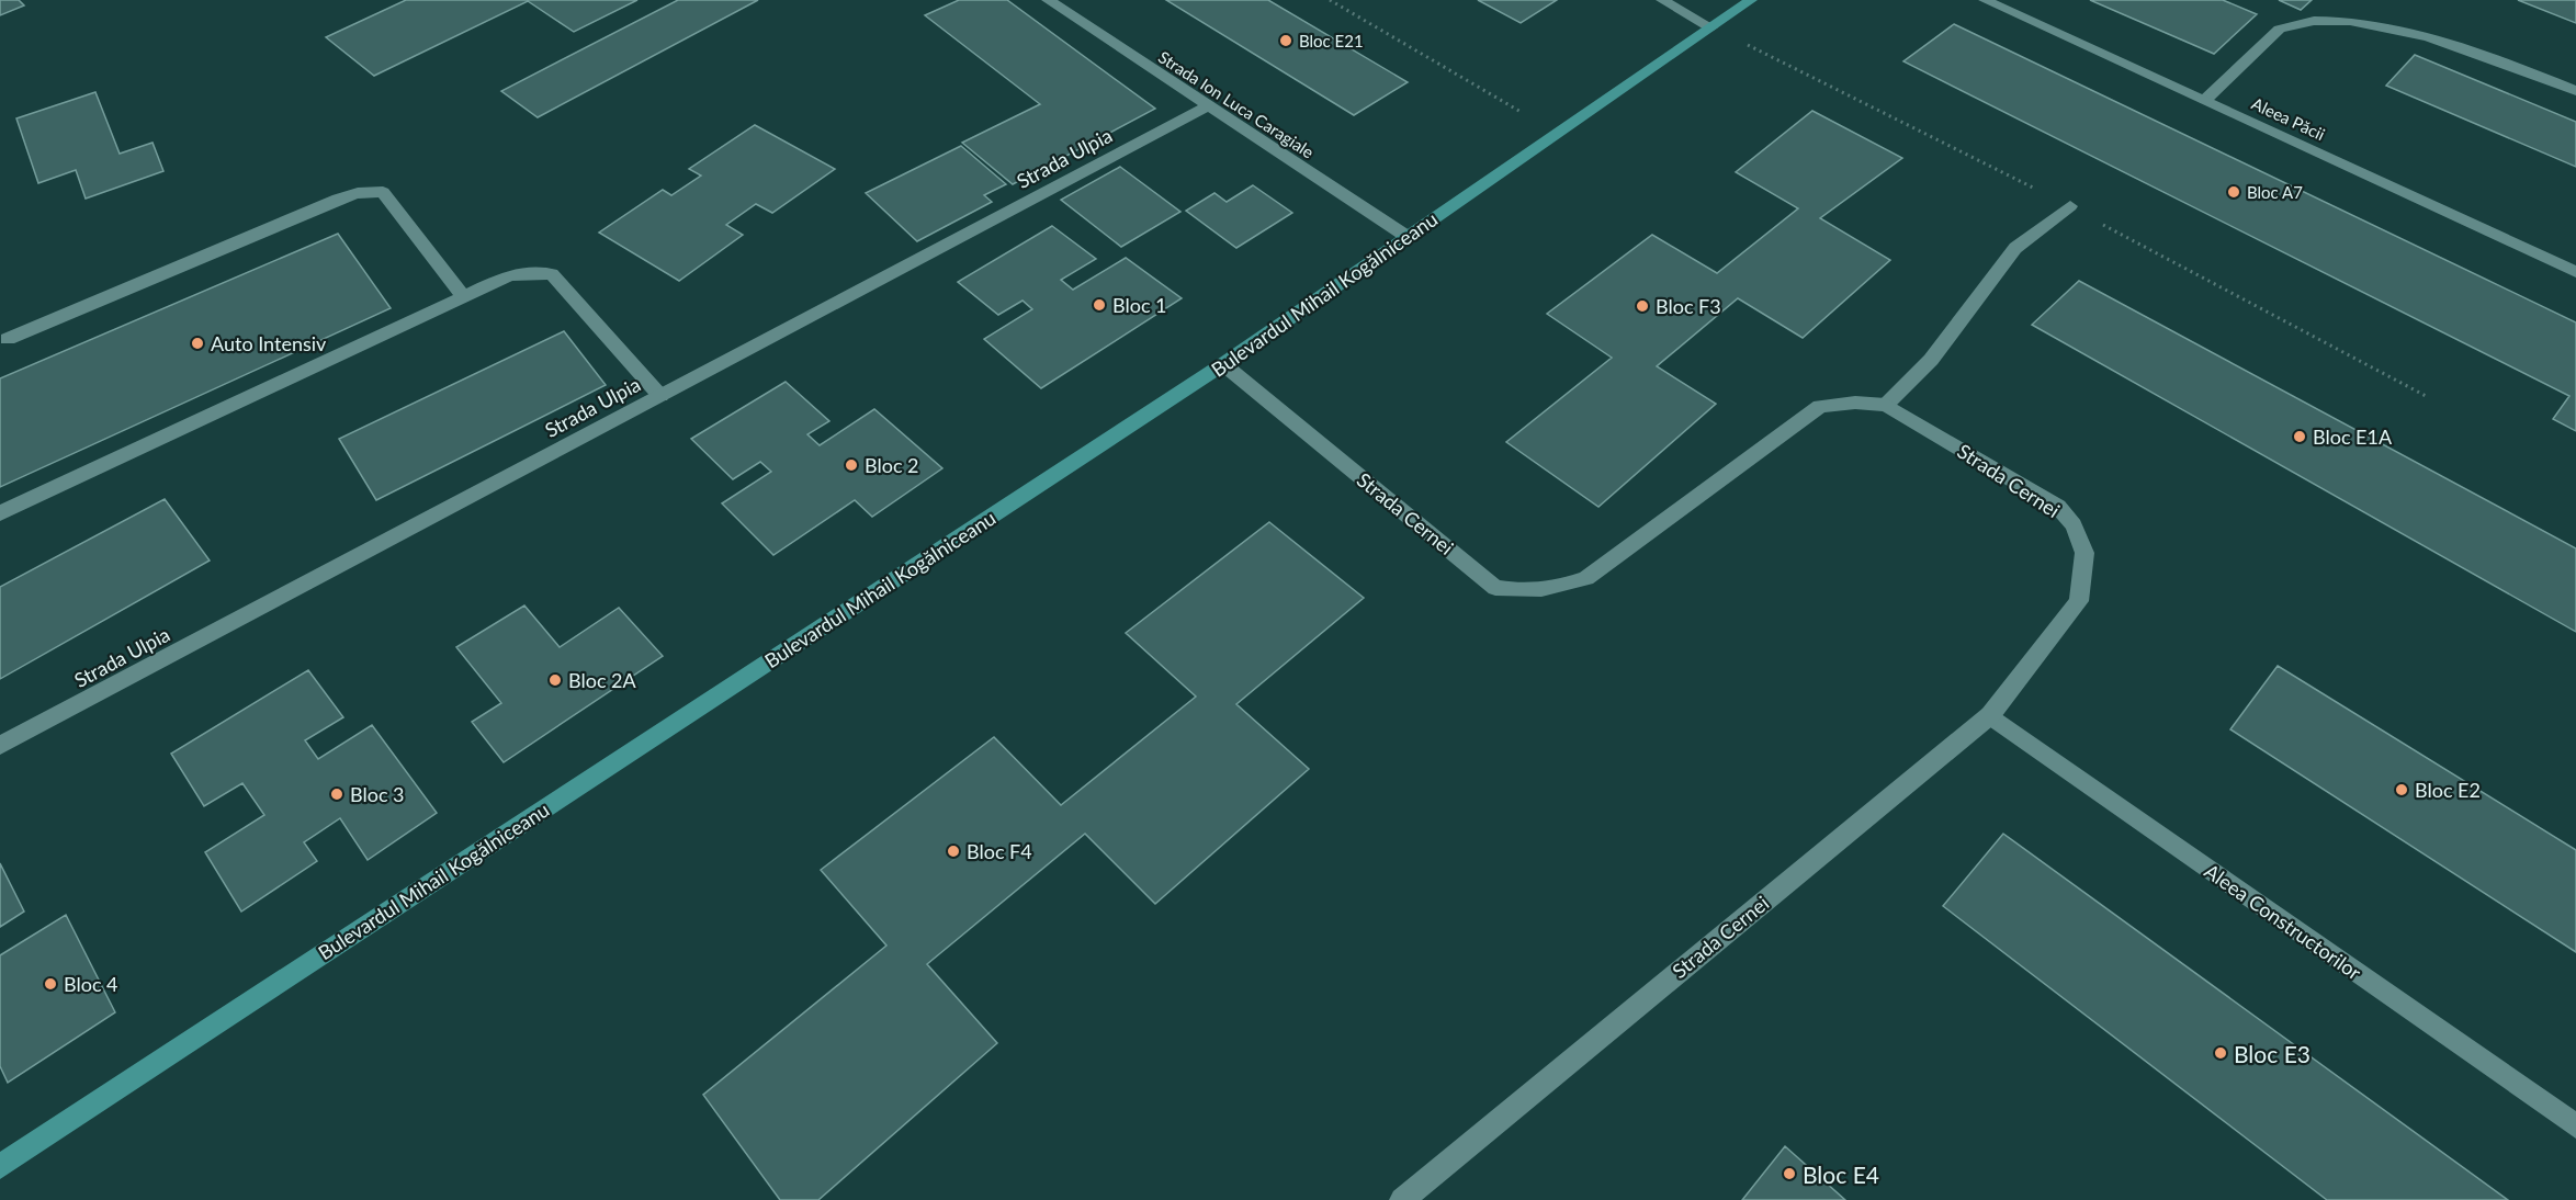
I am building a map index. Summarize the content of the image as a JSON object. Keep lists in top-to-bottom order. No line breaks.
{"streets":{"street":["Strada Ion Luca Caragiale","Aleea Păcii","Strada Ulpia","Bulevardul Mihail Kogălniceanu","Strada Cernei","Aleea Constructorilor"]},"crossings":[["Strada Ion Luca Caragiale","Strada Ulpia"],["Strada Ion Luca Caragiale","Bulevardul Mihail Kogălniceanu"],["Bulevardul Mihail Kogălniceanu","Strada Cernei"],["Strada Cernei","Aleea Constructorilor"]],"places":["Bloc E21","Bloc A7","Bloc 1","Bloc F3","Auto Intensiv","Bloc E1A","Bloc 2","Bloc 2A","Bloc E2","Bloc 3","Bloc F4","Bloc 4","Bloc E3","Bloc E4"]}
